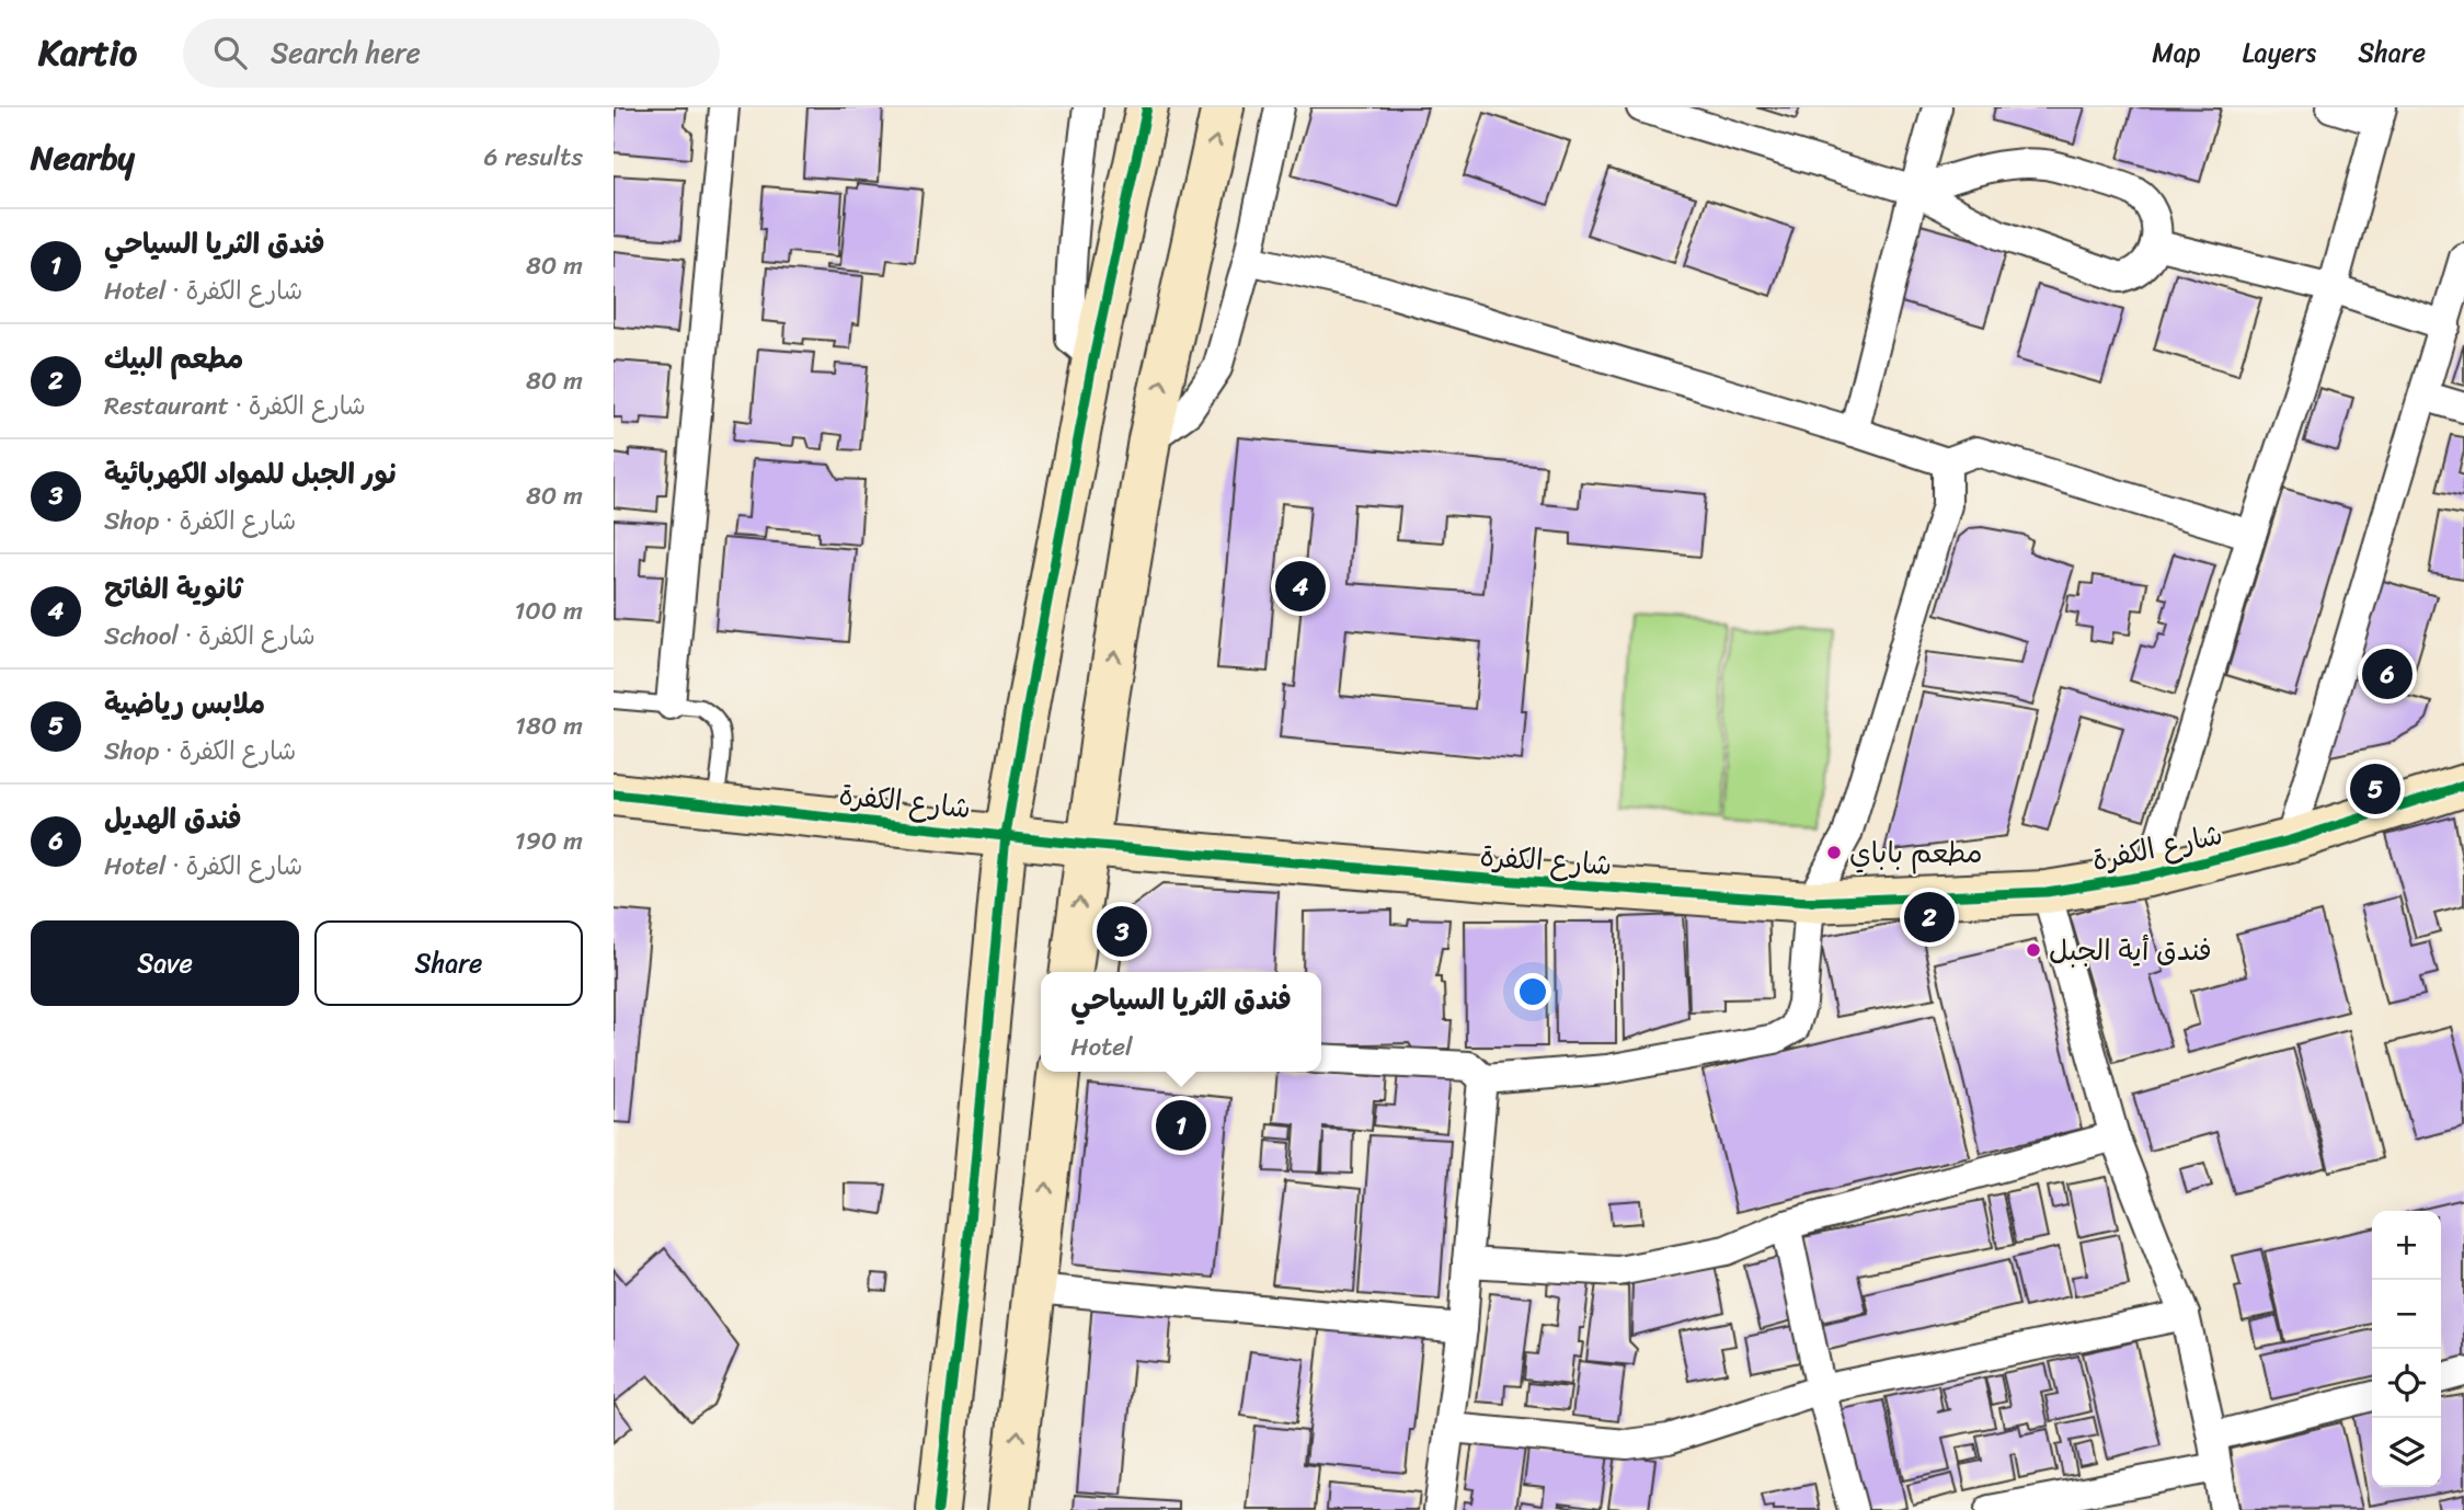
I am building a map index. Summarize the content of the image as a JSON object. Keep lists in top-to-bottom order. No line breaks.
{"streets":{"street":["شارع الكفرة"]},"places":["مطعم باباي","فندق أية الجبل"],"page":{"header":"Kartio","search":"Search here","nav":["Map","Layers","Share"],"heading":["Nearby","6 results"],"list":[{"mark":"1","name":"فندق الثريا السياحي","note":"Hotel · شارع الكفرة","value":"80 m"},{"mark":"2","name":"مطعم البيك","note":"Restaurant · شارع الكفرة","value":"80 m"},{"mark":"3","name":"نور الجبل للمواد الكهربائية","note":"Shop · شارع الكفرة","value":"80 m"},{"mark":"4","name":"ثانوية الفاتح","note":"School · شارع الكفرة","value":"100 m"},{"mark":"5","name":"ملابس رياضية","note":"Shop · شارع الكفرة","value":"180 m"},{"mark":"6","name":"فندق الهديل","note":"Hotel · شارع الكفرة","value":"190 m"}],"pins":["4","6","5","2","3","1"],"buttons":["Save","Share"],"popup":["فندق الثريا السياحي","Hotel"],"map_buttons":["+","−"]}}
